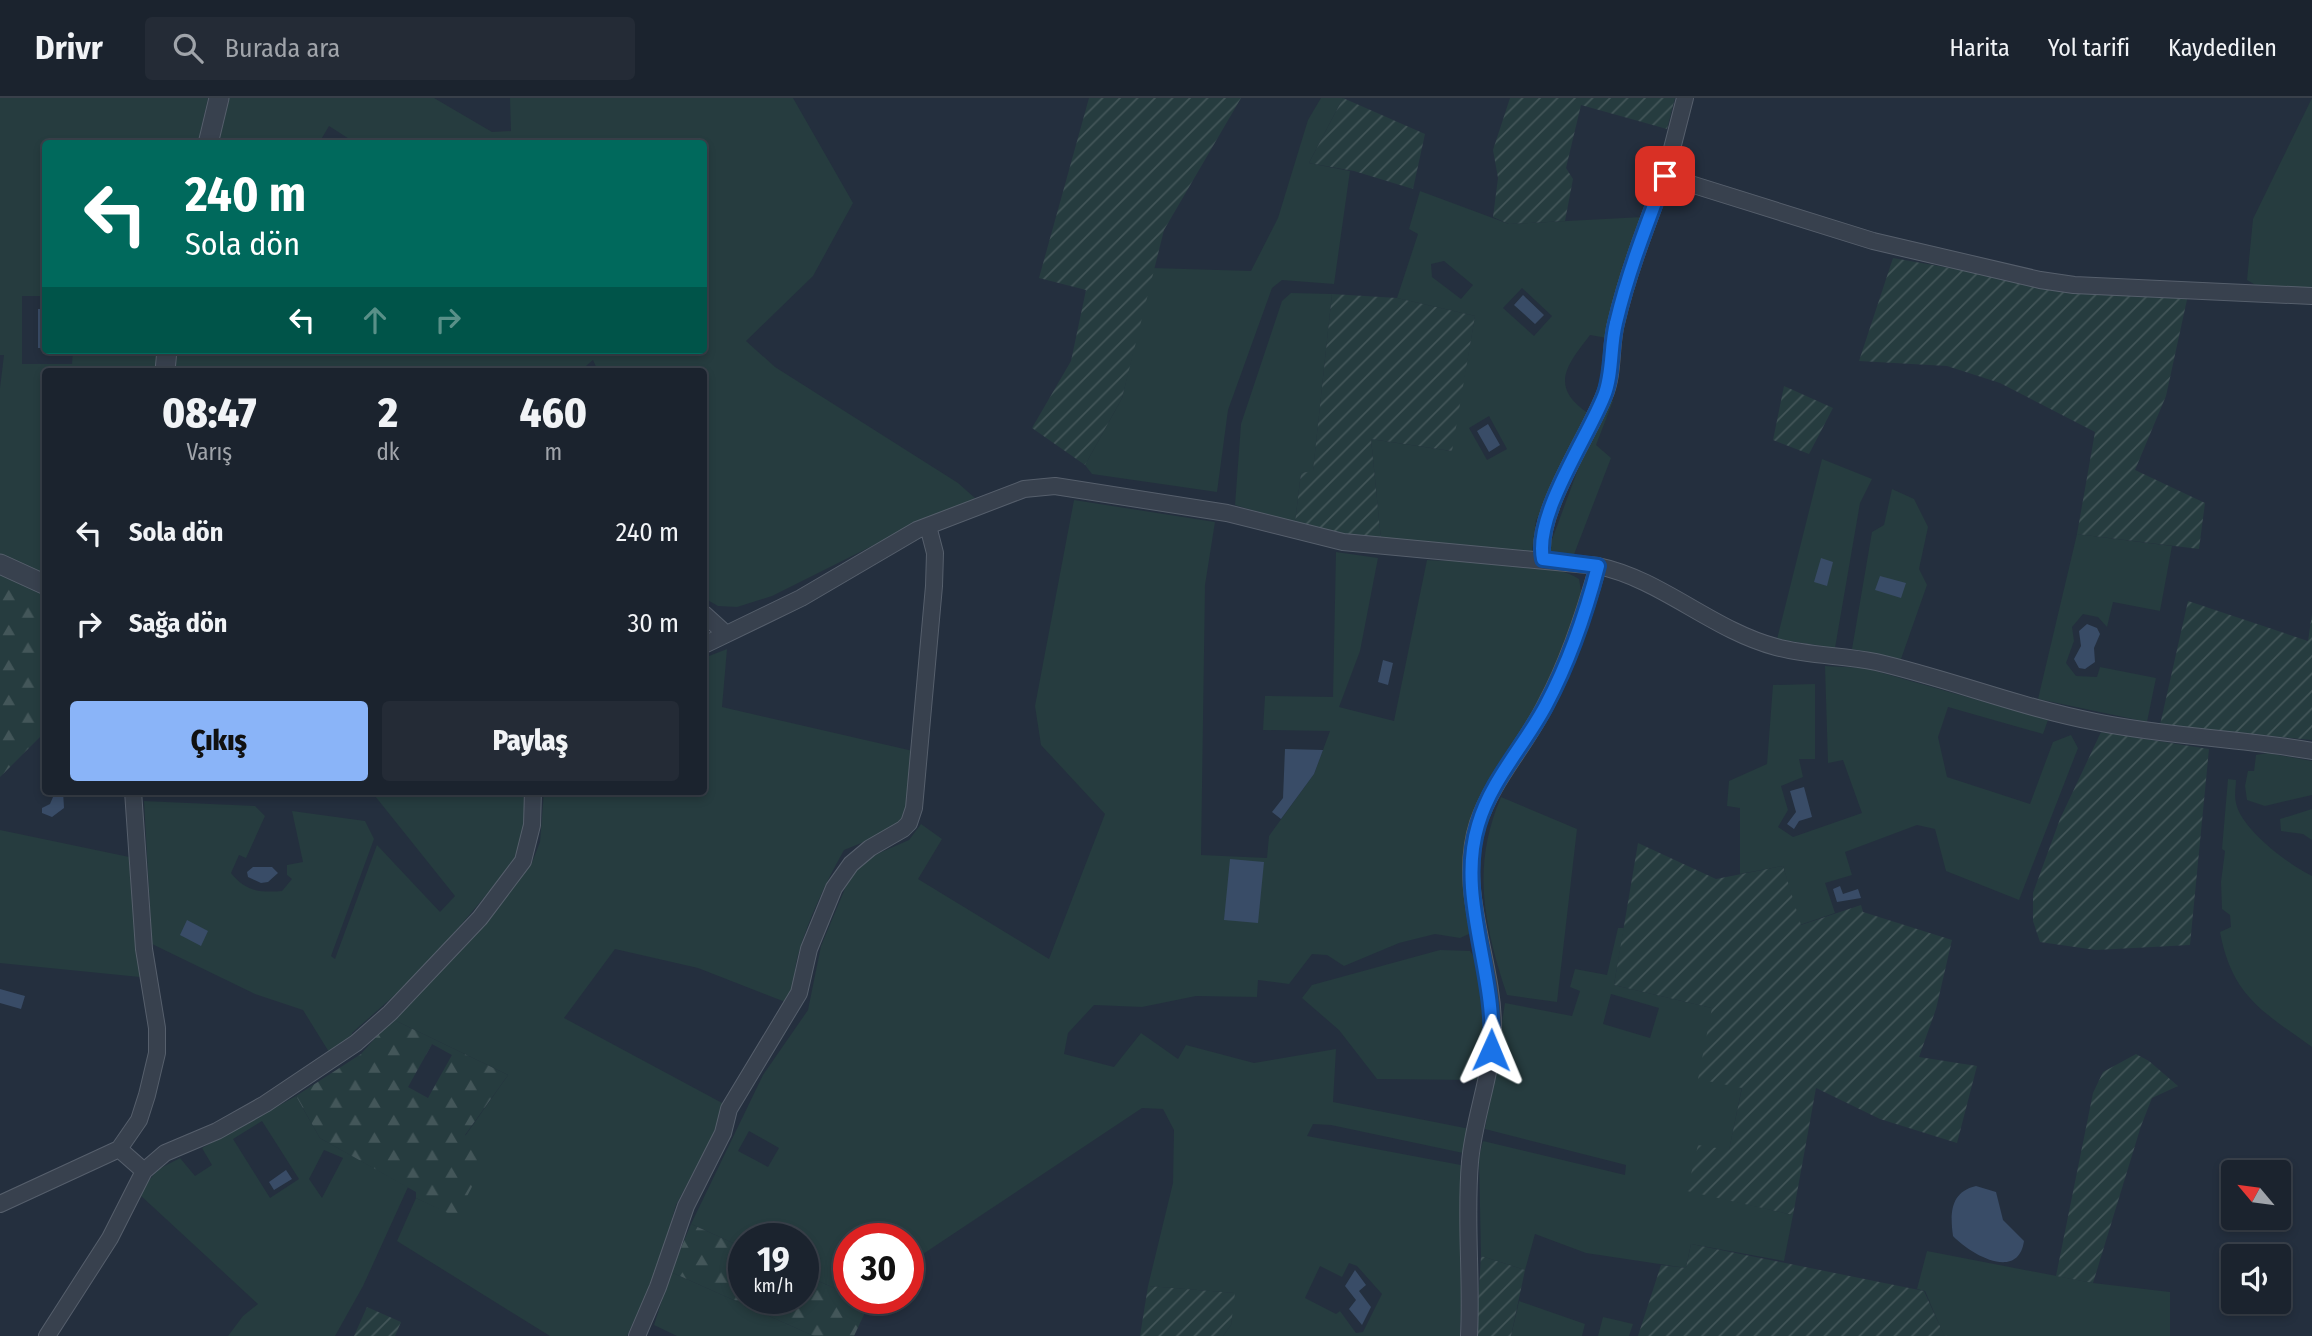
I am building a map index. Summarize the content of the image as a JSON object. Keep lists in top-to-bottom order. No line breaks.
{"north":"top left","page":{"header":"Drivr","search":"Burada ara","nav":["Harita","Yol tarifi","Kaydedilen"],"turn":["240 m","Sola dön"],"eta":["08:47","Varış","2","dk","460","m"],"list":[{"name":"Sola dön","value":"240 m"},{"name":"Sağa dön","value":"30 m"}],"buttons":["Çıkış","Paylaş"],"speed":"19 km/h","limit":"30"}}
